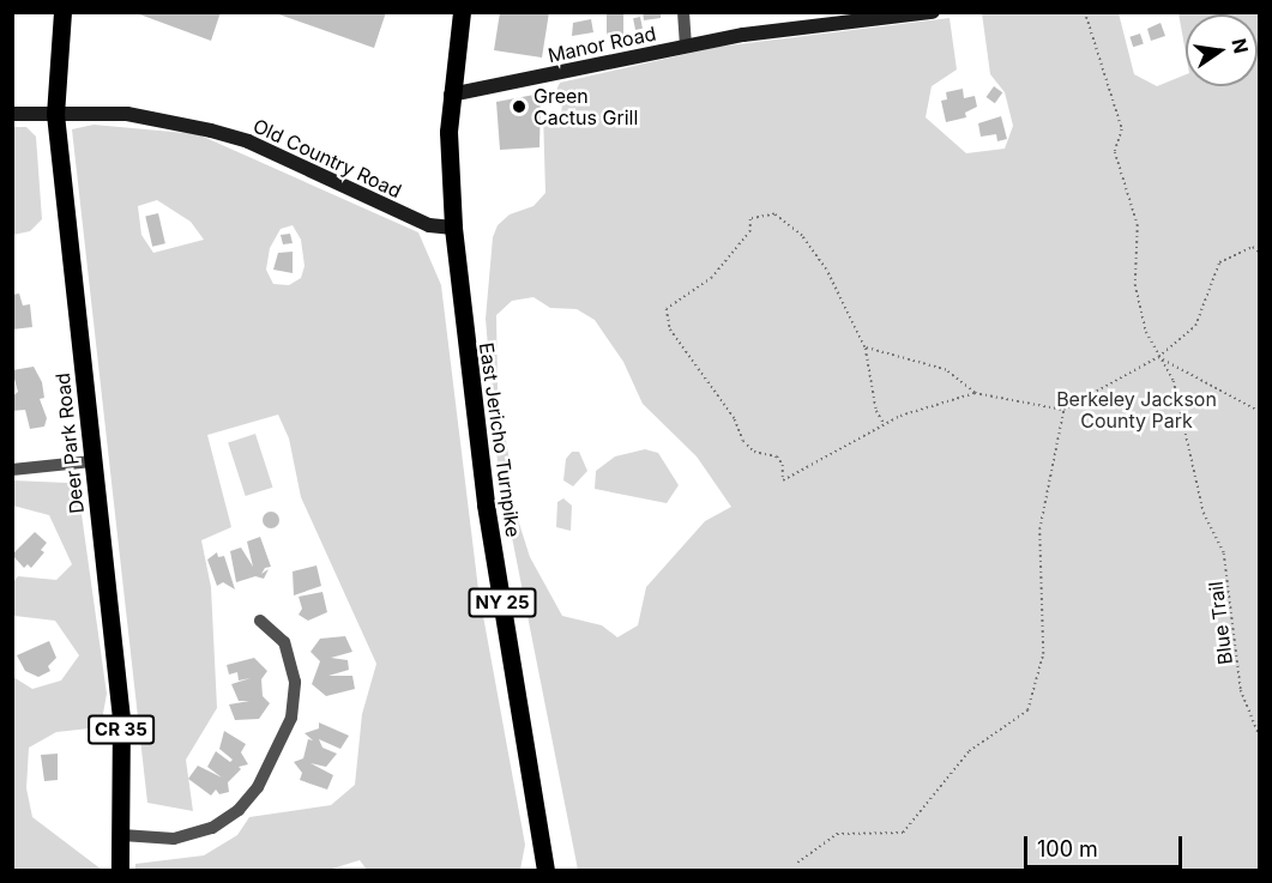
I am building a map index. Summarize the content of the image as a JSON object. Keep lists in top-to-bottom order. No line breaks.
{"streets":{"main road":["East Jericho Turnpike","Deer Park Road","NY 25","CR 35"],"street":["Manor Road","Old Country Road"],"path":["Blue Trail"]},"crossings":[["Manor Road","East Jericho Turnpike"],["Old Country Road","East Jericho Turnpike"],["Old Country Road","Deer Park Road"]],"parks":["Berkeley Jackson County Park"],"places":["Green Cactus Grill"],"scale_bar":"100 m","north":"right"}
